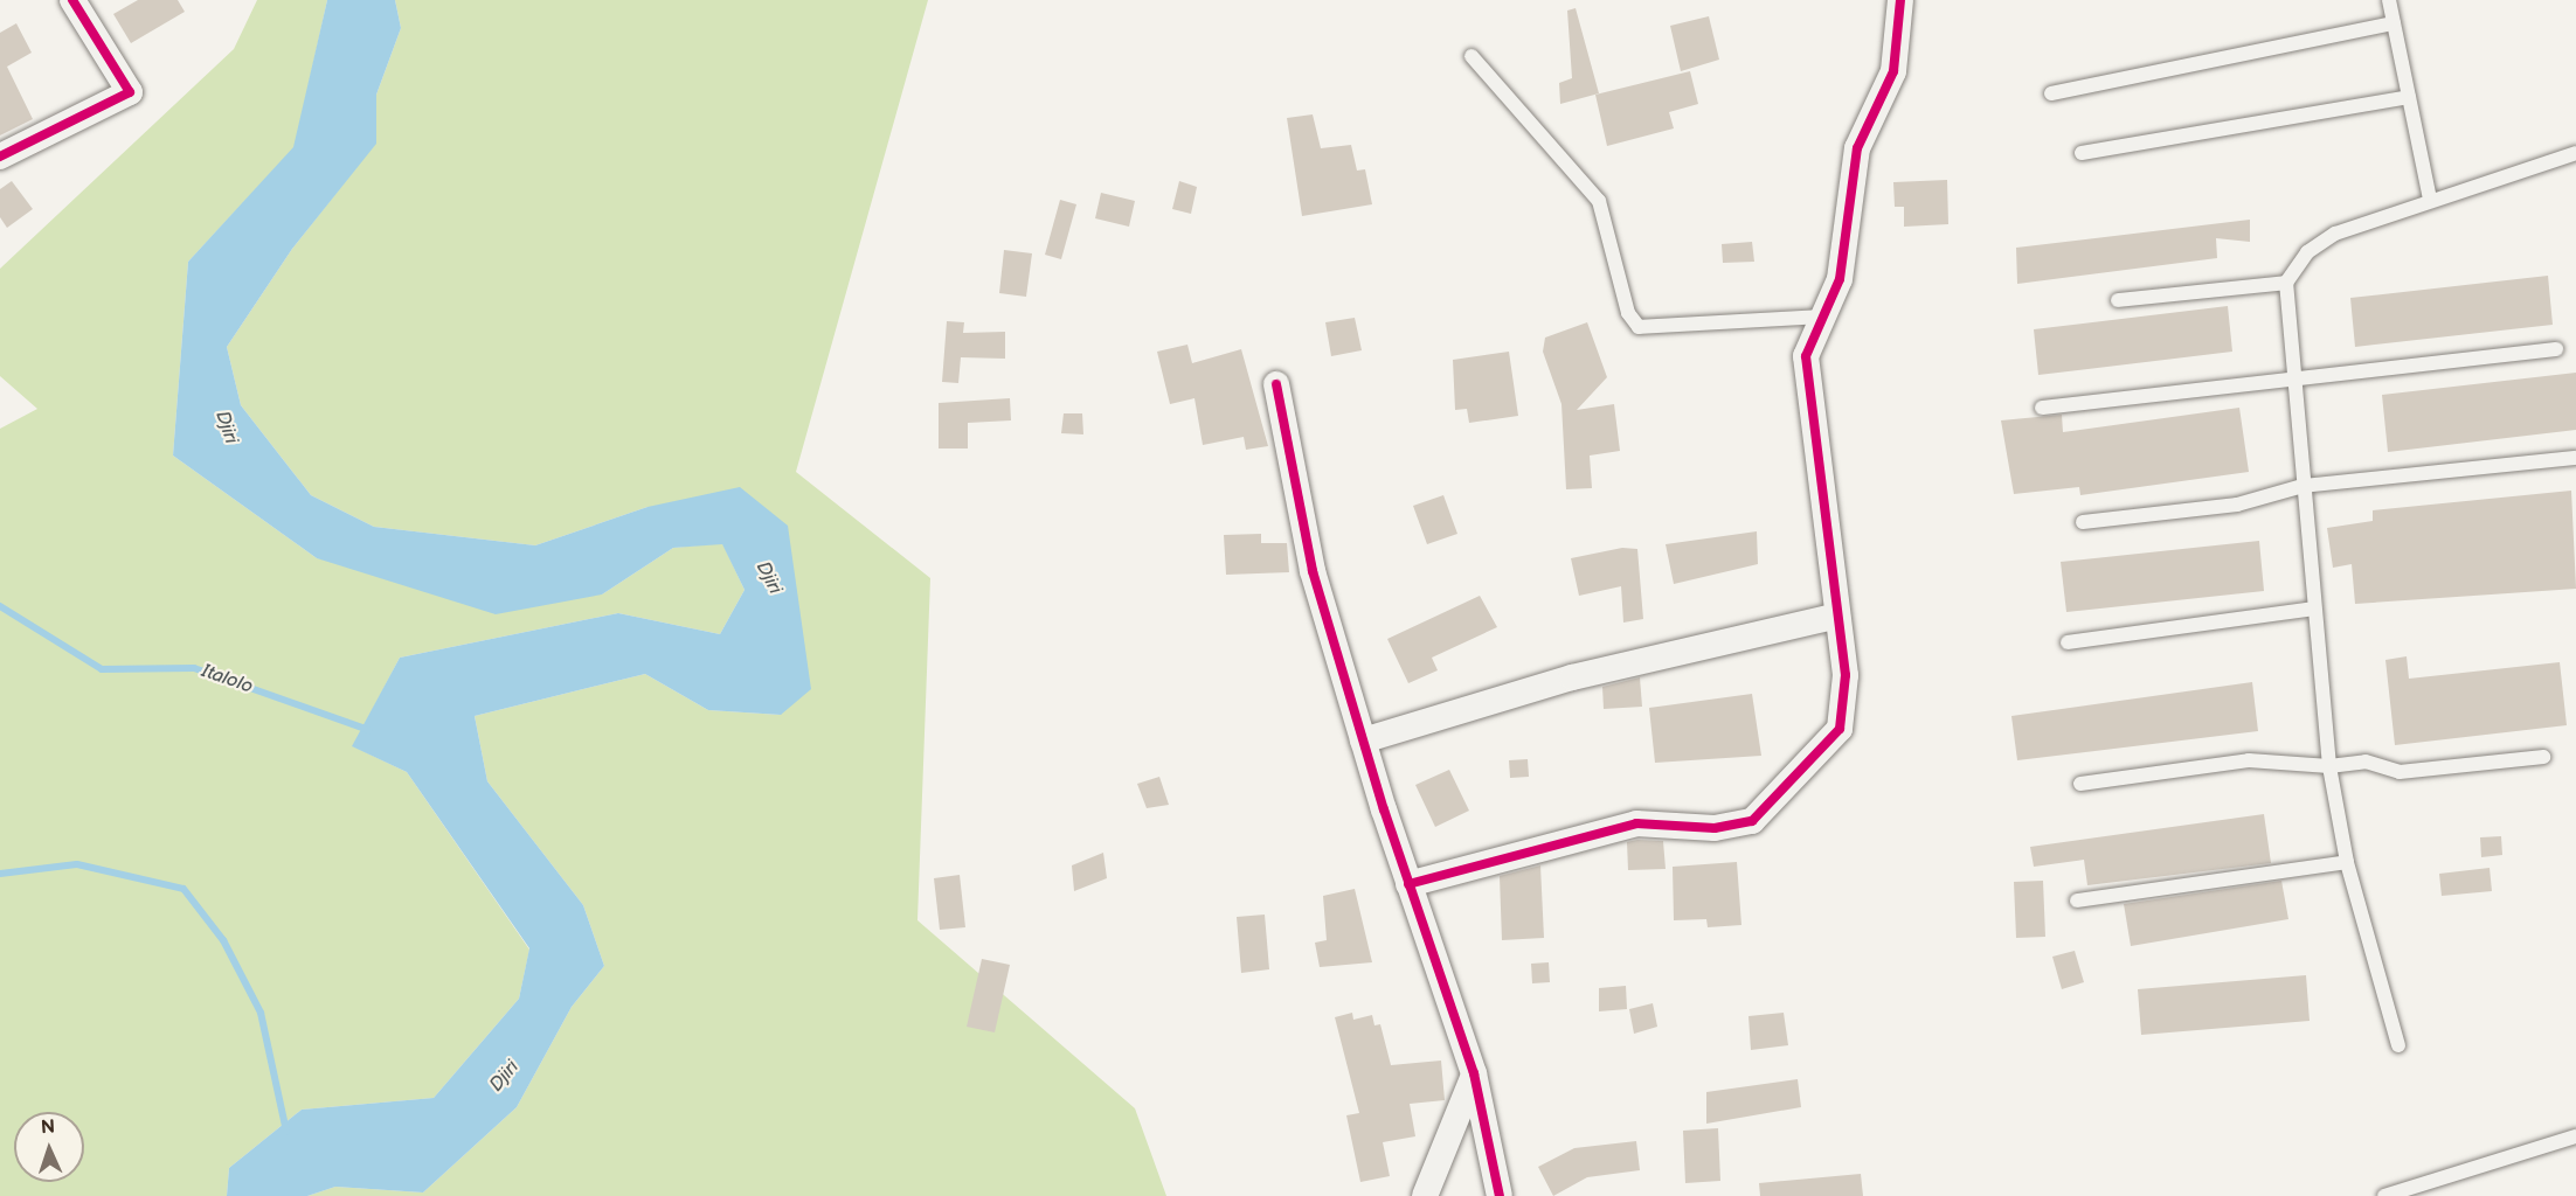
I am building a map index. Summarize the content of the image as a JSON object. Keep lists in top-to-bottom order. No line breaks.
{"water":["Djiri","Italolo"],"north":"top"}
